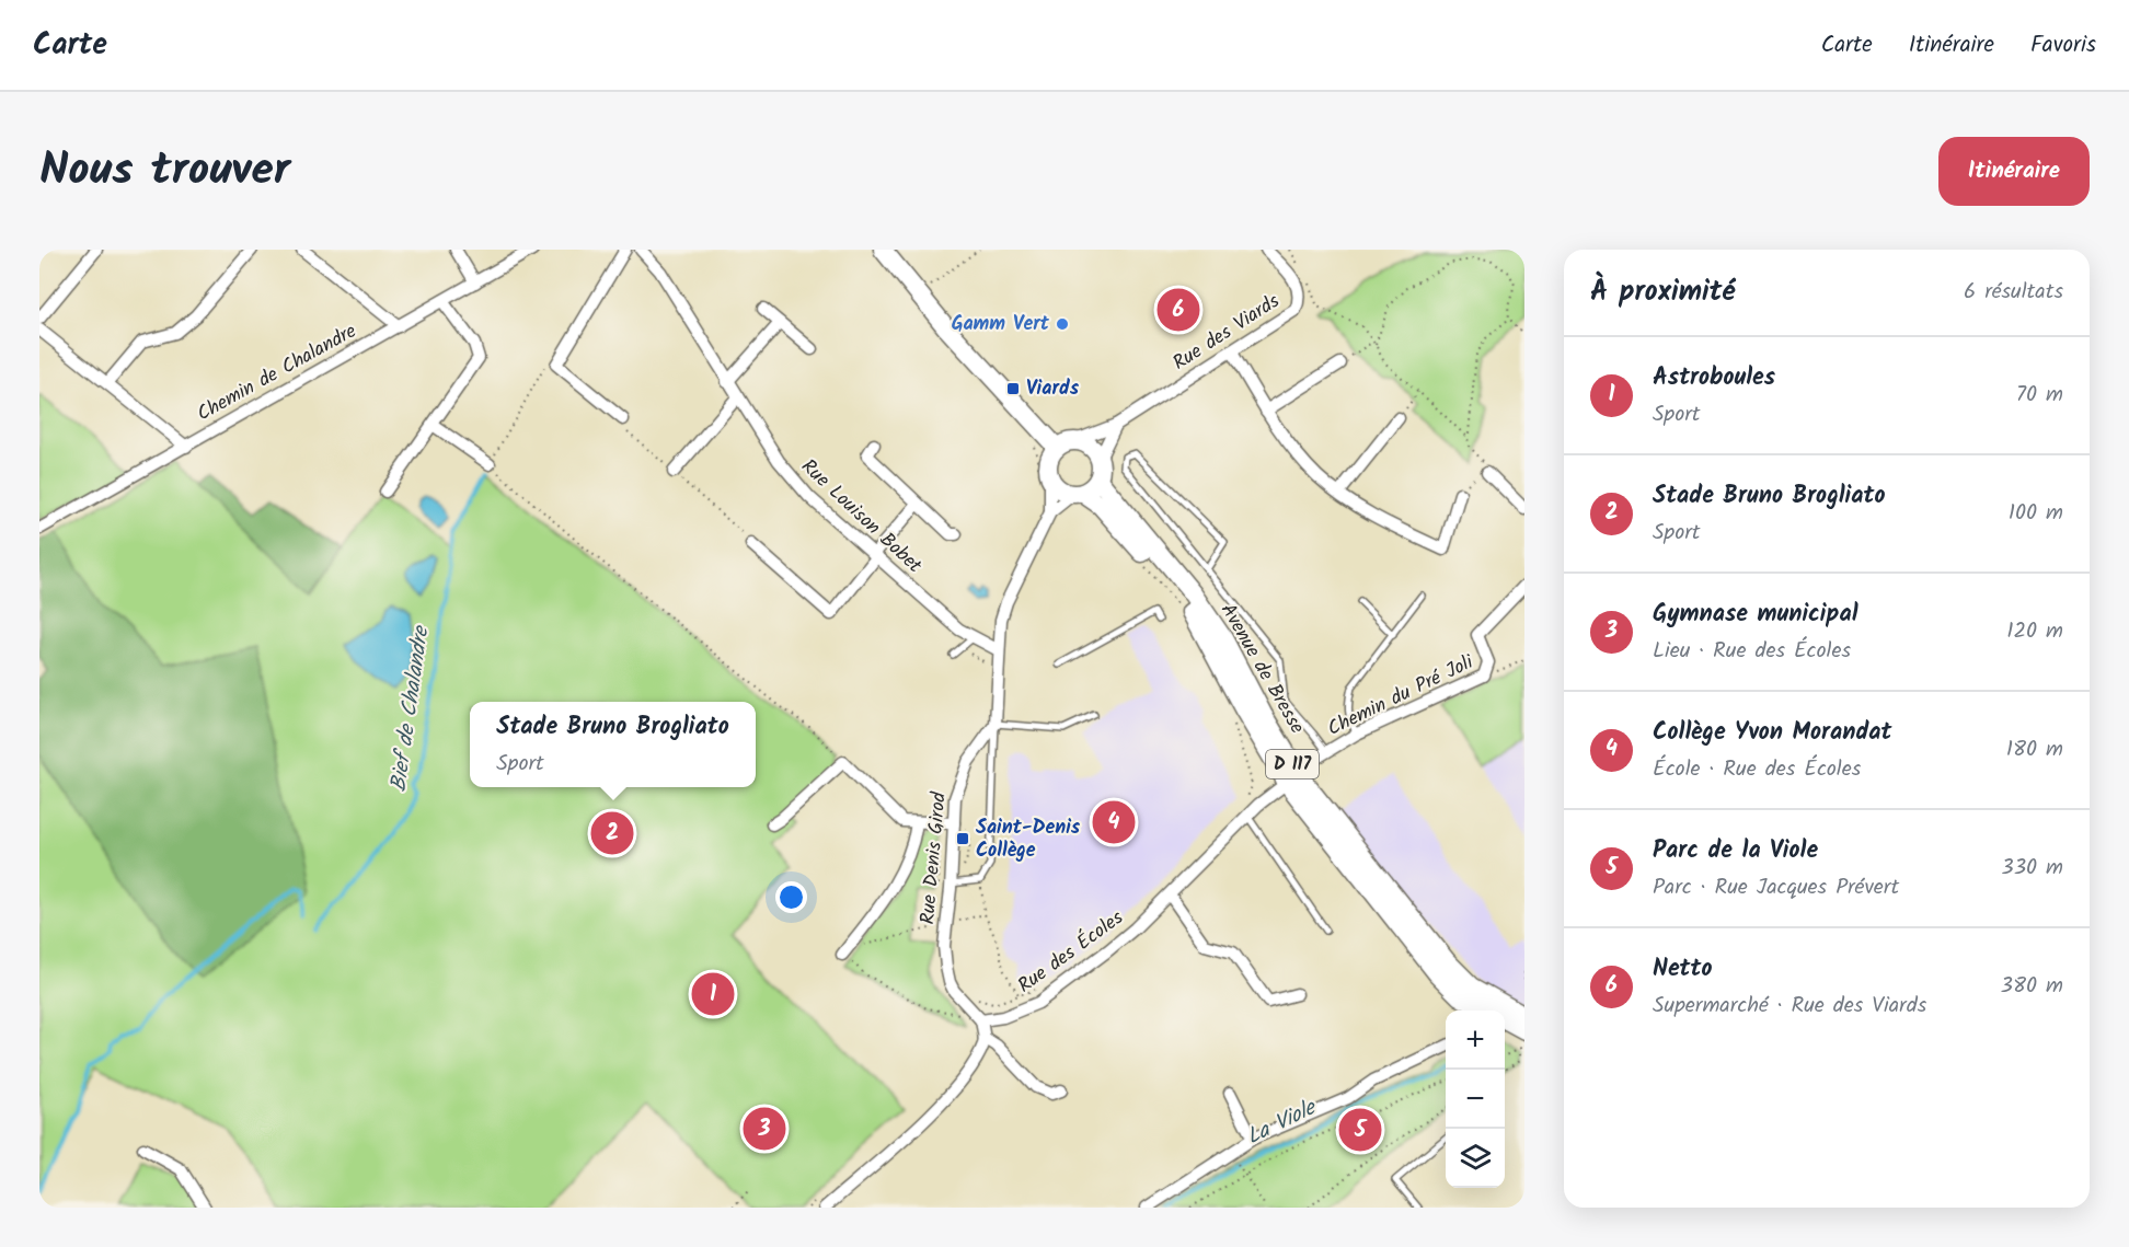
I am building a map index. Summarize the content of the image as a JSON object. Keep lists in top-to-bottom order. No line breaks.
{"streets":{"main road":["Avenue de Bresse","D 117"],"street":["Rue des Viards","Chemin de Chalandre","Rue Louison Bobet","Chemin du Pré Joli","Rue Denis Girod","Rue des Écoles"]},"crossings":[["Rue des Viards","Avenue de Bresse"],["Avenue de Bresse","Chemin du Pré Joli"],["Avenue de Bresse","Rue des Écoles"],["Chemin du Pré Joli","Rue des Écoles"],["Rue Denis Girod","Rue des Écoles"]],"water":["Bief de Chalandre","La Viole"],"places":{"other":["Gamm Vert"],"transit":["Viards","Saint-Denis Collège"]},"page":{"header":"Carte","nav":["Carte","Itinéraire","Favoris"],"title":"Nous trouver","buttons":"Itinéraire","heading":["À proximité","6 résultats"],"pins":["6","4","2","1","3","5"],"list":[{"mark":"1","name":"Astroboules","note":"Sport","value":"70 m"},{"mark":"2","name":"Stade Bruno Brogliato","note":"Sport","value":"100 m"},{"mark":"3","name":"Gymnase municipal","note":"Lieu · Rue des Écoles","value":"120 m"},{"mark":"4","name":"Collège Yvon Morandat","note":"École · Rue des Écoles","value":"180 m"},{"mark":"5","name":"Parc de la Viole","note":"Parc · Rue Jacques Prévert","value":"330 m"},{"mark":"6","name":"Netto","note":"Supermarché · Rue des Viards","value":"380 m"}],"popup":["Stade Bruno Brogliato","Sport"],"map_buttons":["+","−"]}}
